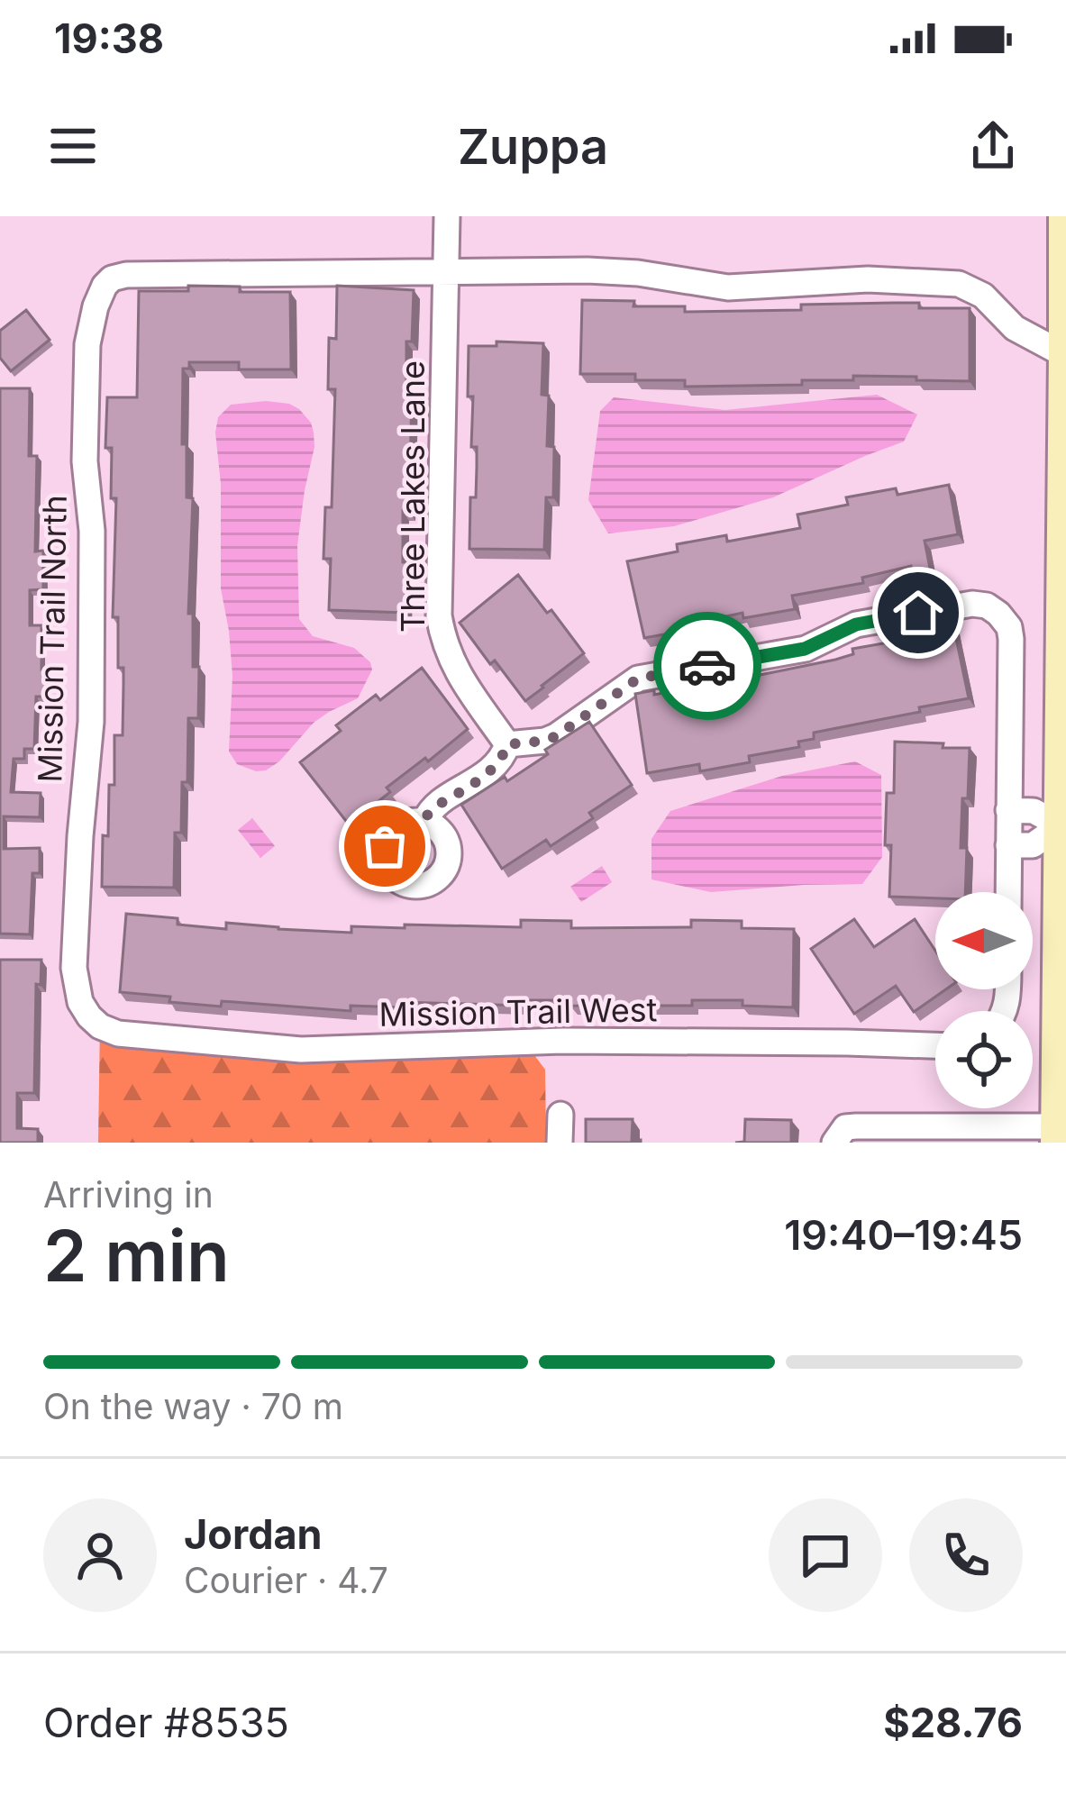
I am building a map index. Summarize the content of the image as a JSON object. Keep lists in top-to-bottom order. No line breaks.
{"streets":{"street":["Three Lakes Lane","Mission Trail North","Mission Trail West"]},"crossings":[["Three Lakes Lane","Mission Trail North"],["Mission Trail North","Mission Trail West"]],"north":"left","page":{"status":"19:38","header":"Zuppa","heading":["2 min","Arriving in","19:40–19:45"],"panel":["Jordan","Courier · 4.7","Order #8535","$28.76"],"bar":"On the way · 70 m"}}
